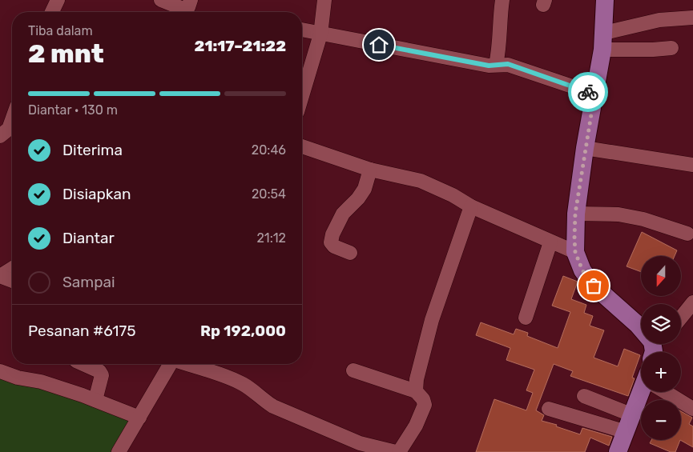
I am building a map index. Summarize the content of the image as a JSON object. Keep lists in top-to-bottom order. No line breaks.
{"north":"bottom","page":{"heading":["2 mnt","Tiba dalam","21:17–21:22"],"panel":["Pesanan #6175","Rp 192,000"],"bar":"Diantar · 130 m","list":[["Diterima","20:46"],["Disiapkan","20:54"],["Diantar","21:12"],"Sampai"],"map_buttons":["+","−"]}}
